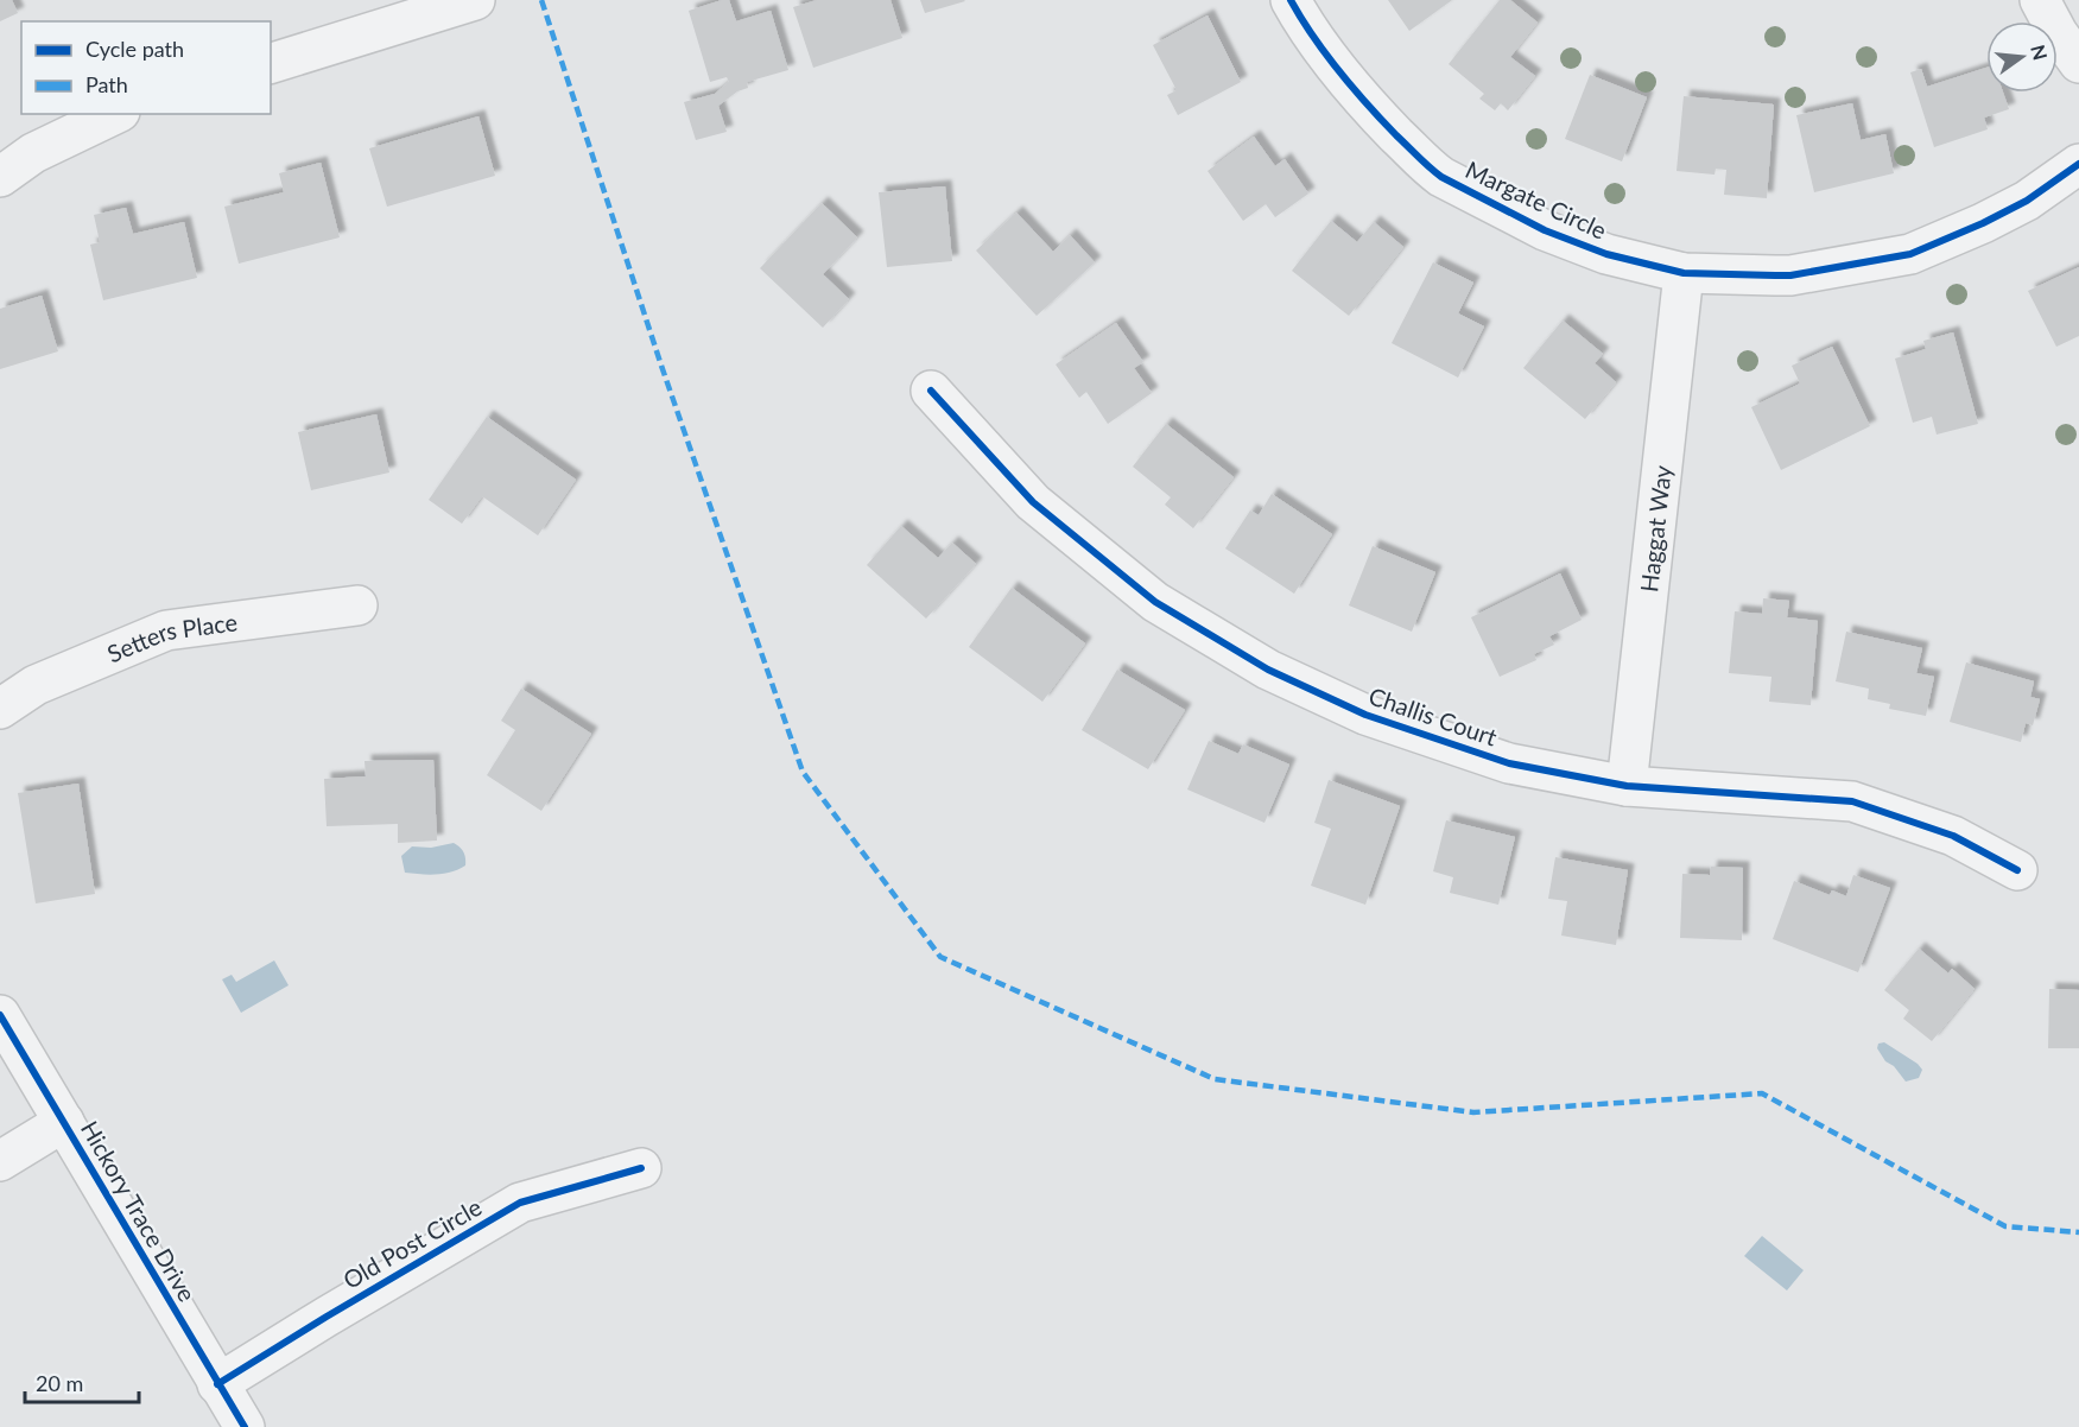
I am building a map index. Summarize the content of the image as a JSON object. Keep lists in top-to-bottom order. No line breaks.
{"streets":{"street":["Margate Circle","Haggat Way","Setters Place","Challis Court","Hickory Trace Drive","Old Post Circle"]},"crossings":[["Margate Circle","Haggat Way"],["Haggat Way","Challis Court"],["Hickory Trace Drive","Old Post Circle"]],"legend":["Cycle path","Path"],"scale_bar":"20 m","north":"right"}
